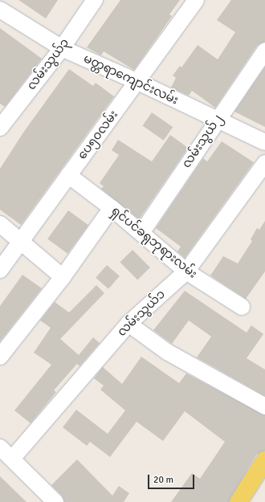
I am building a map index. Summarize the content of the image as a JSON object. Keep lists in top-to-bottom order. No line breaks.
{"streets":{"street":["လမ်းသွယ်၃","မတ္တရာကျောင်းလမ်း","ပေ၅၀လမ်း","လမ်းသွယ်၂","ရှင်ပင်ခရုဘုရားလမ်း","လမ်းသွယ်၁"]},"crossings":[["လမ်းသွယ်၃","မတ္တရာကျောင်းလမ်း"],["မတ္တရာကျောင်းလမ်း","ပေ၅၀လမ်း"],["မတ္တရာကျောင်းလမ်း","လမ်းသွယ်၂"],["ပေ၅၀လမ်း","ရှင်ပင်ခရုဘုရားလမ်း"],["လမ်းသွယ်၂","ရှင်ပင်ခရုဘုရားလမ်း"],["ရှင်ပင်ခရုဘုရားလမ်း","လမ်းသွယ်၁"]],"scale_bar":"20 m"}
